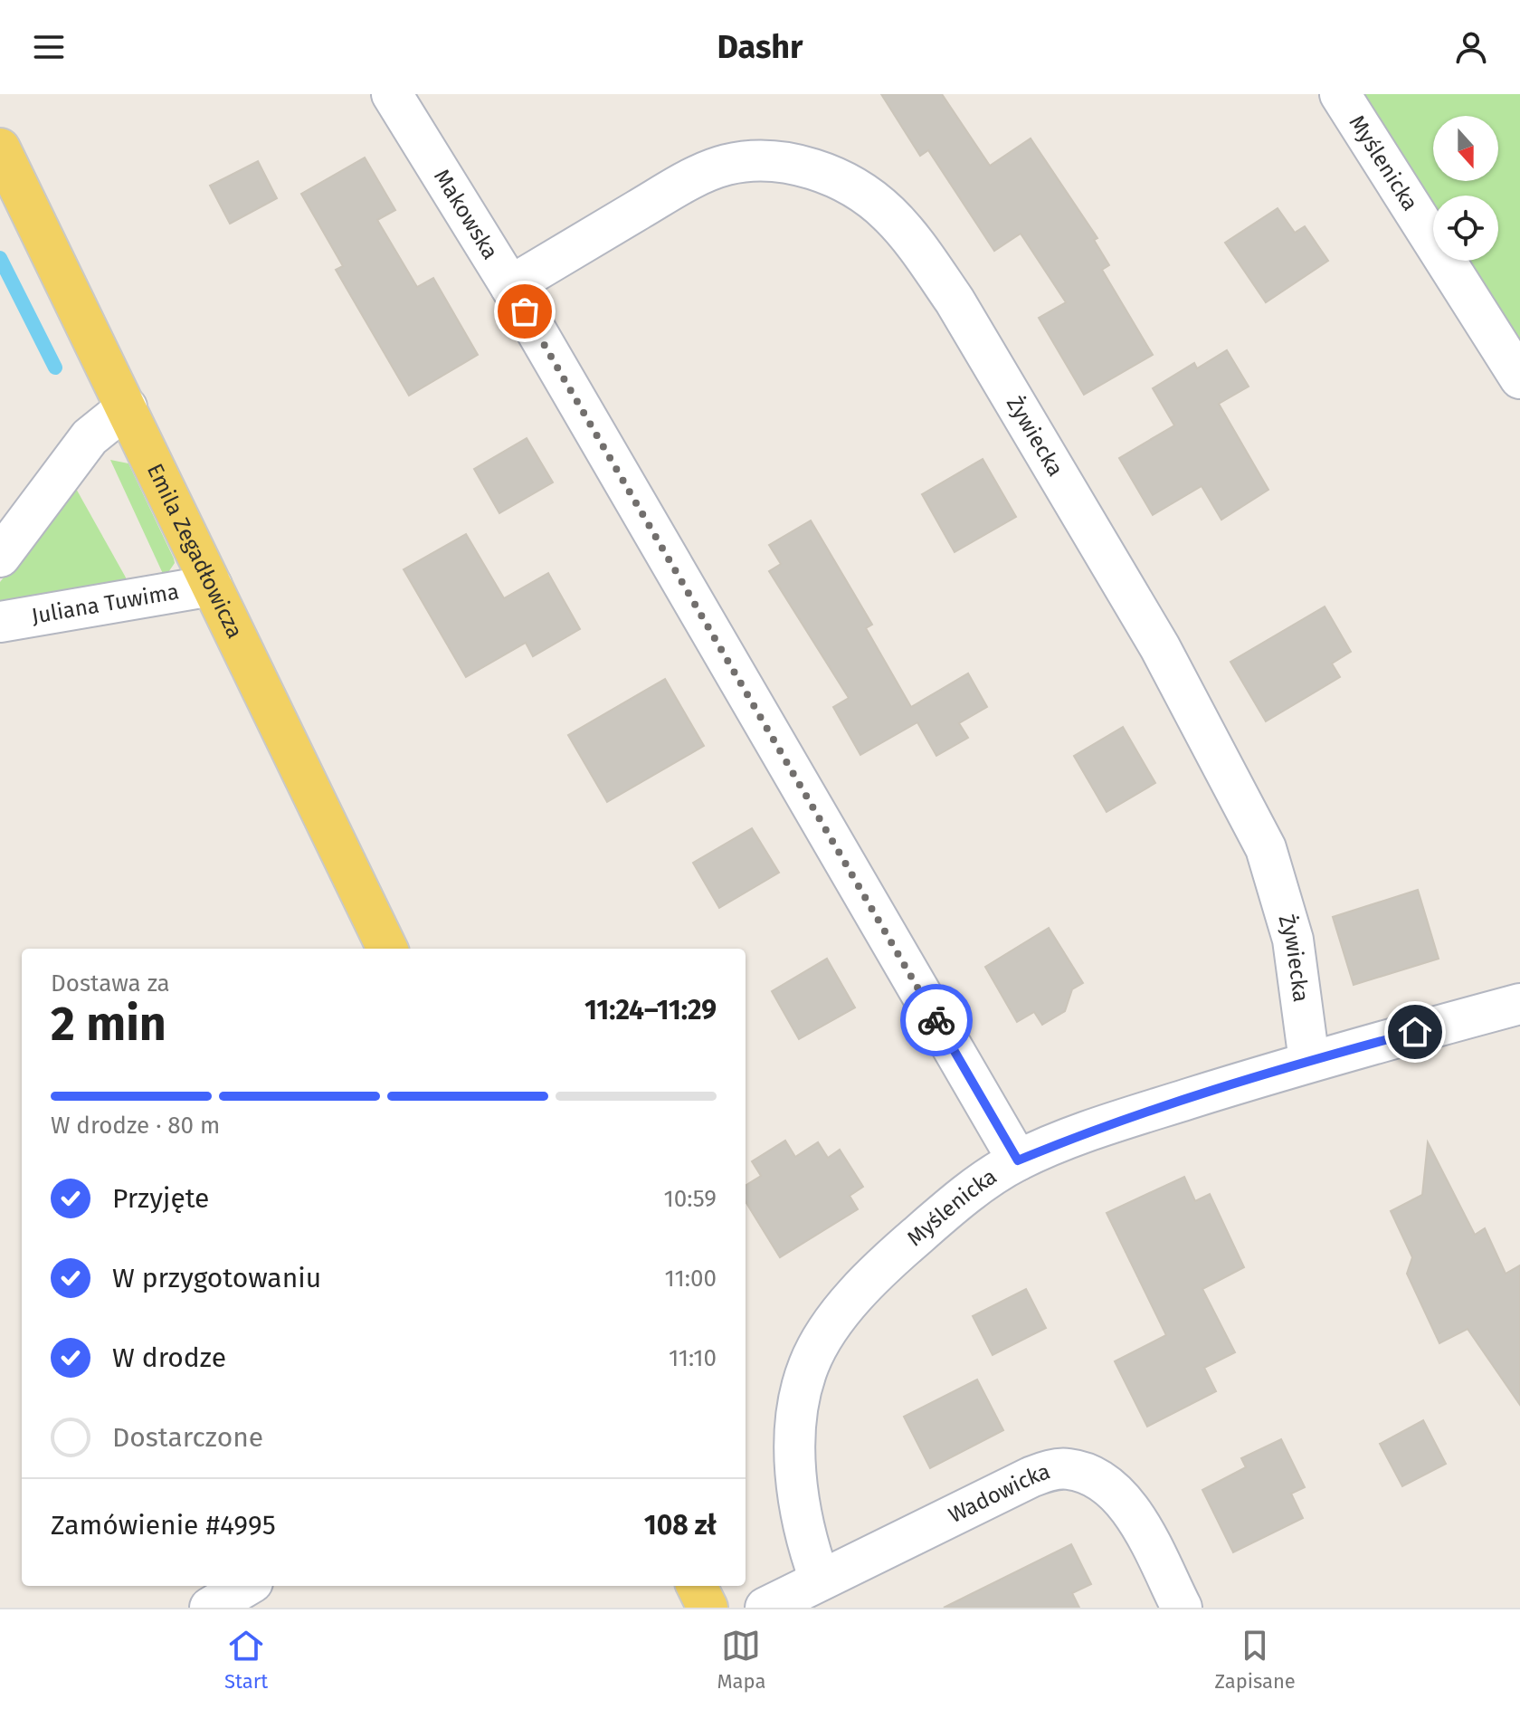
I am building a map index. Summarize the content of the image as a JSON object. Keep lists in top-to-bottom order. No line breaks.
{"streets":{"main road":["Emila Zegadłowicza"],"street":["Myślenicka","Makowska","Żywiecka","Juliana Tuwima","Wadowicka"]},"crossings":[["Myślenicka","Makowska"],["Myślenicka","Żywiecka"],["Myślenicka","Wadowicka"],["Makowska","Żywiecka"],["Emila Zegadłowicza","Juliana Tuwima"]],"north":"bottom","page":{"header":"Dashr","heading":["2 min","Dostawa za","11:24–11:29"],"panel":["Zamówienie #4995","108 zł"],"bar":"W drodze · 80 m","list":[["Przyjęte","10:59"],["W przygotowaniu","11:00"],["W drodze","11:10"],"Dostarczone"],"tabs":["Start","Mapa","Zapisane"]}}
